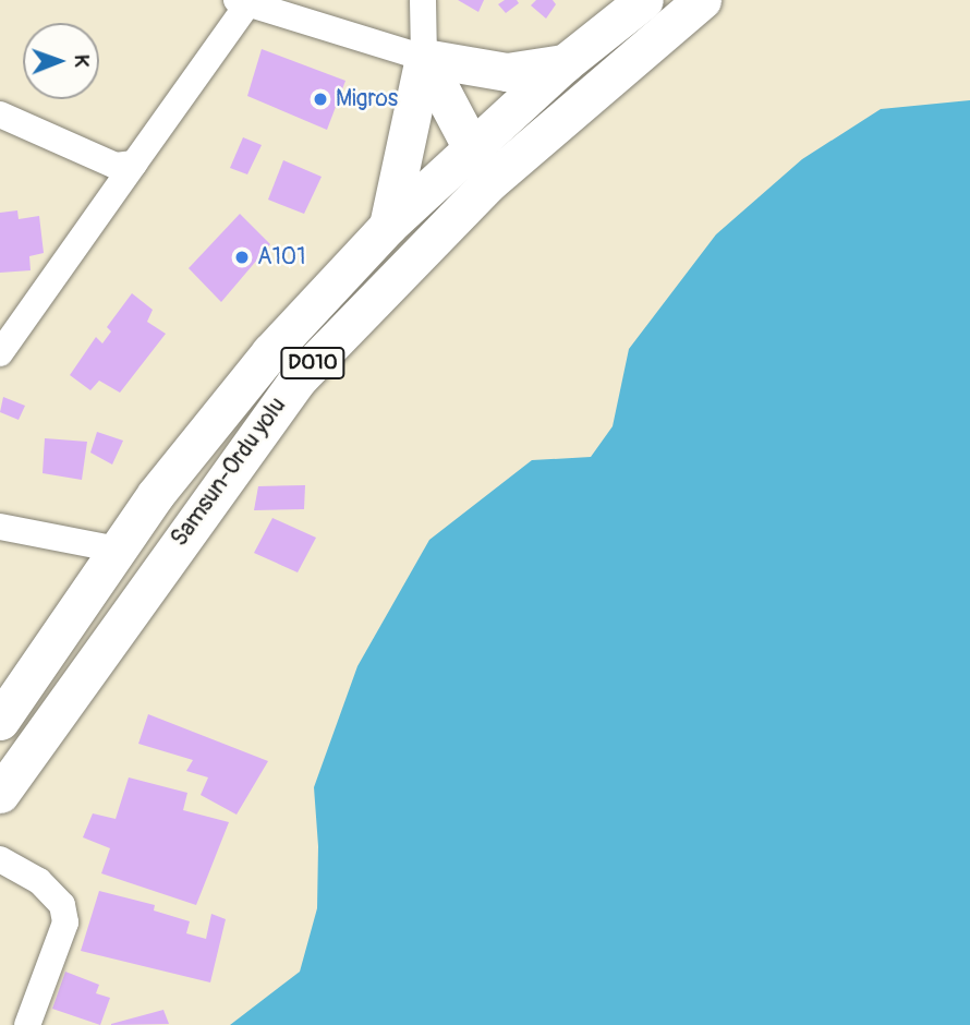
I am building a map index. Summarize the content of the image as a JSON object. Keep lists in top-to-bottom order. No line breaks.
{"streets":{"highway":["D010","Samsun-Ordu yolu"]},"places":["Migros","A101"],"north":"right"}
